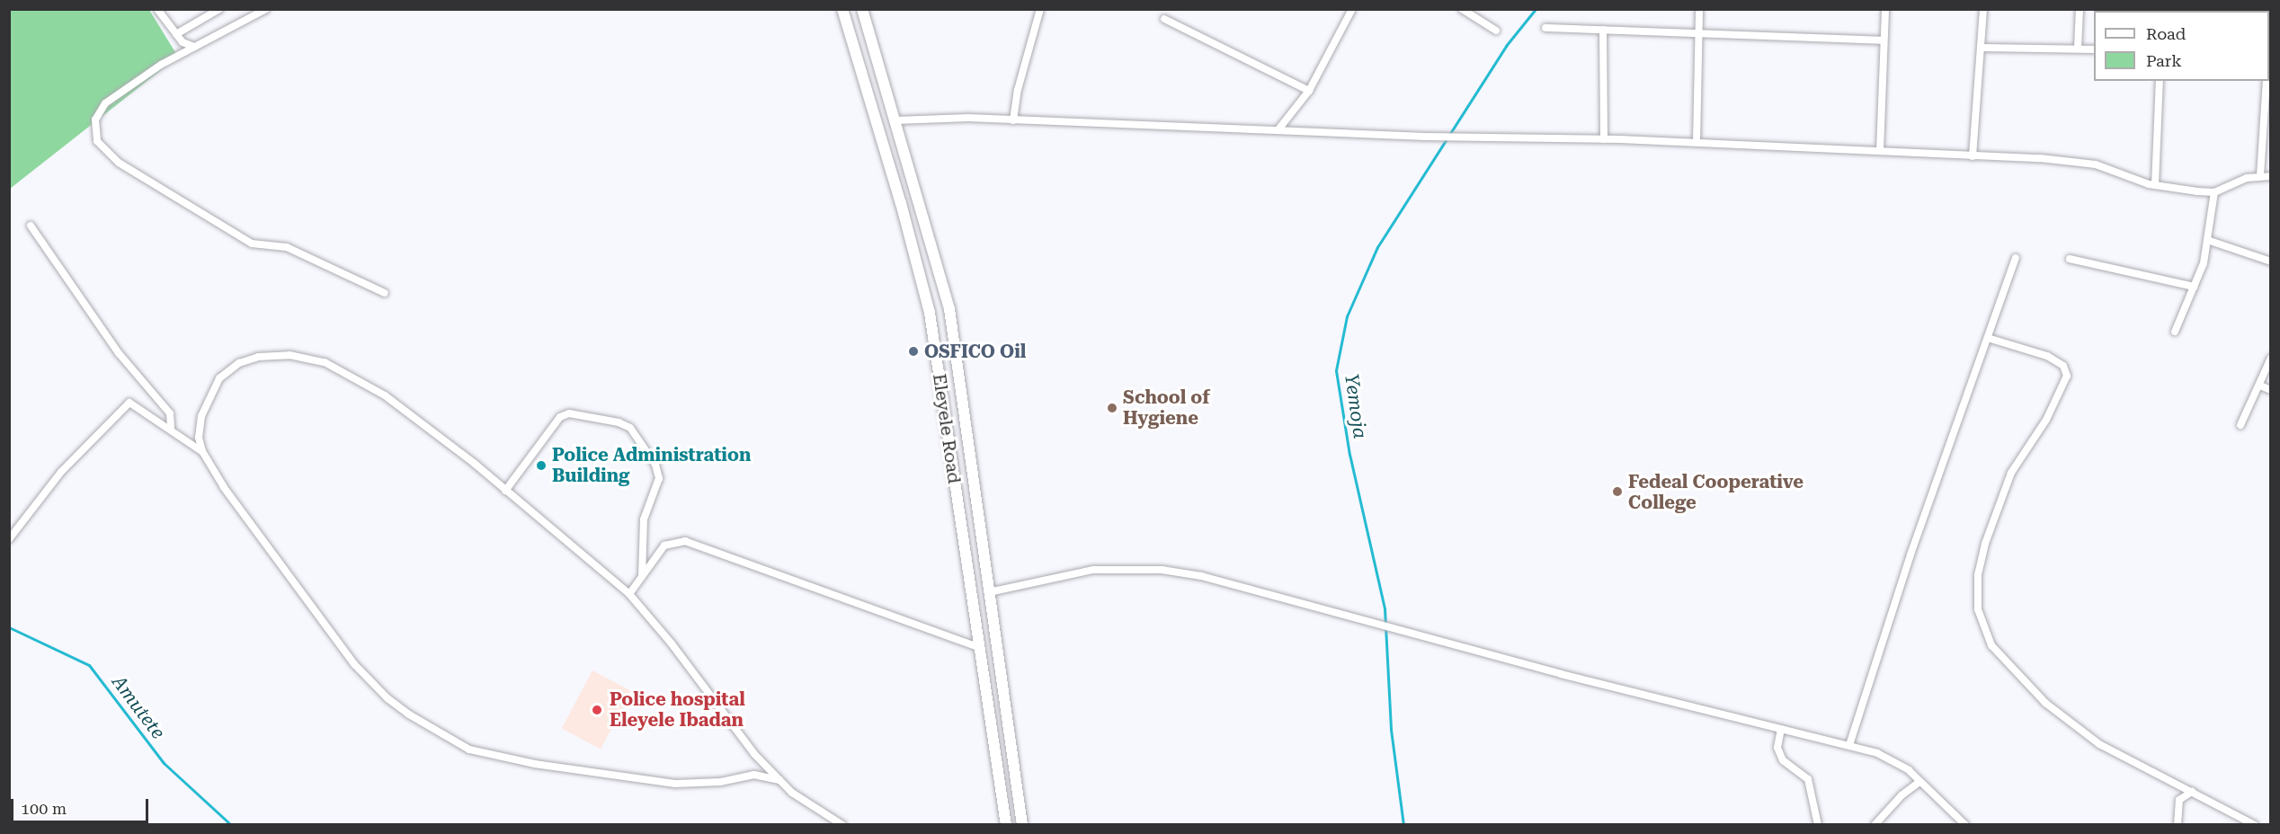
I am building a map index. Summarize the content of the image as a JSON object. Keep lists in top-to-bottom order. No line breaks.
{"streets":{"main road":["Eleyele Road"]},"water":["Yemoja","Amutete"],"places":["OSFICO Oil","School of Hygiene","Police Administration Building","Fedeal Cooperative College","Police hospital Eleyele Ibadan"],"legend":["Road","Park"],"scale_bar":"100 m"}
